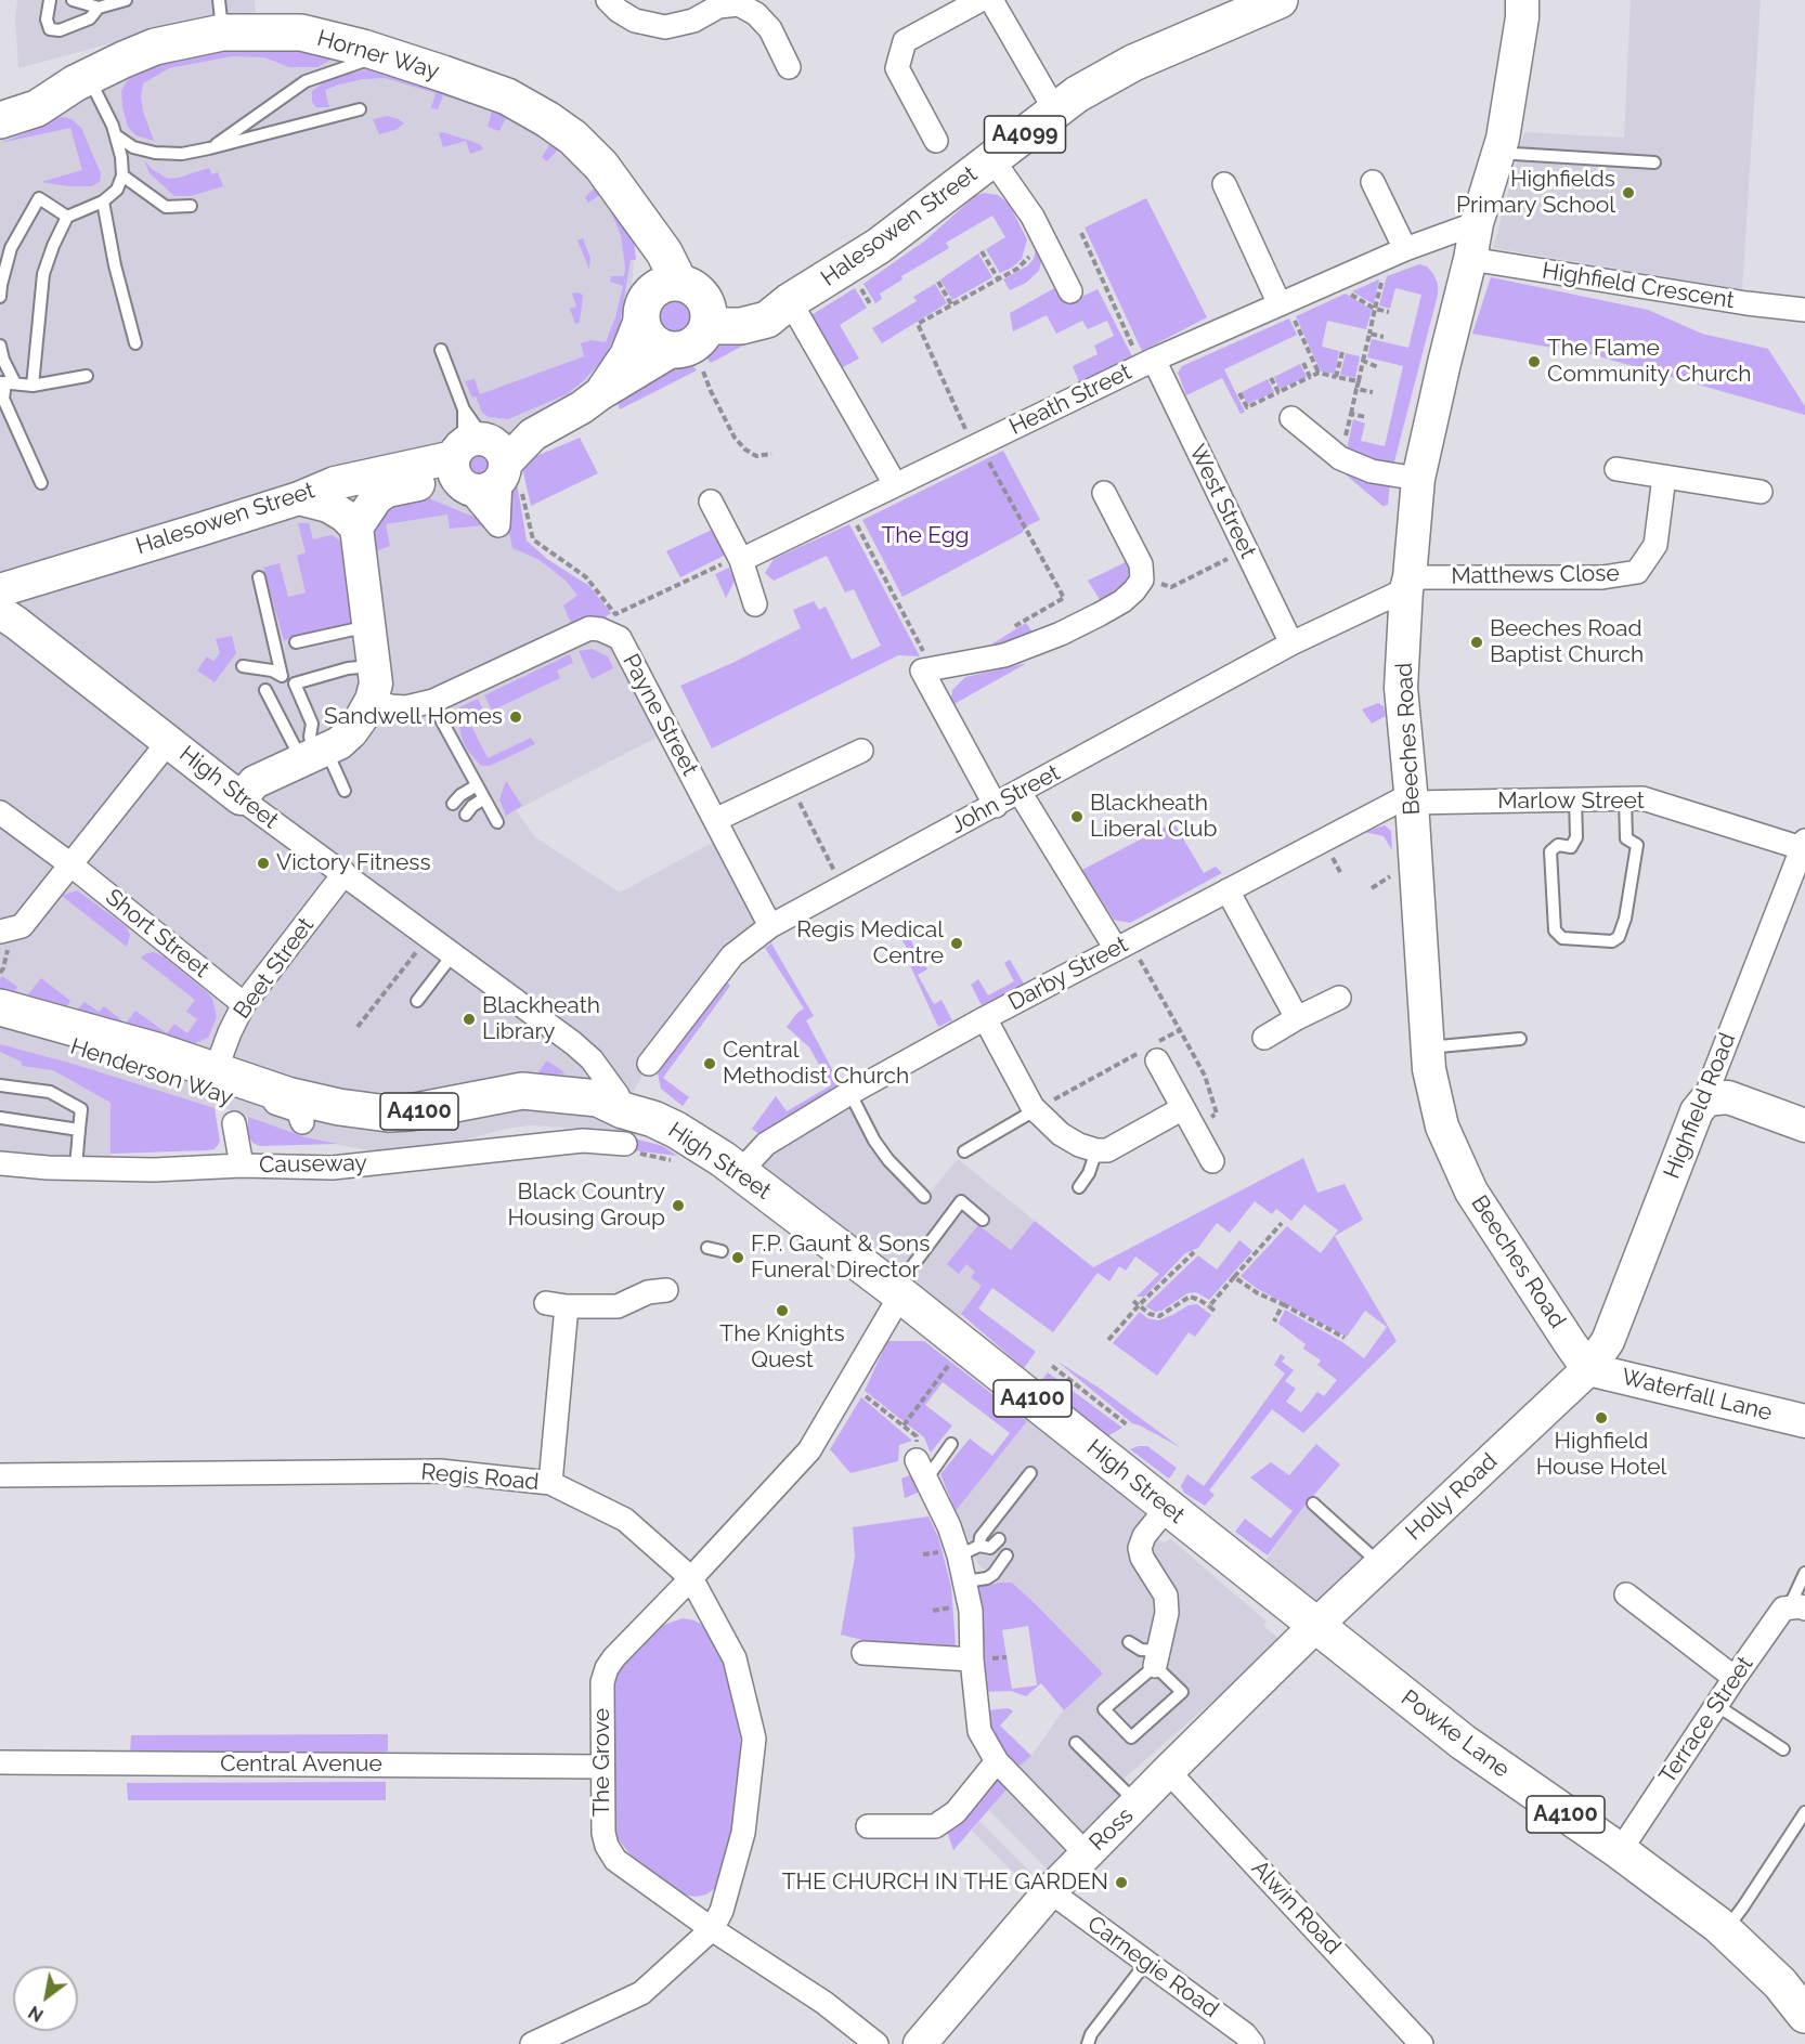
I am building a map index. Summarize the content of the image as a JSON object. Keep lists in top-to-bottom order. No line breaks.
{"streets":{"main road":["Horner Way","A4099","Halesowen Street","High Street","Henderson Way","A4100","Powke Lane"],"street":["Highfield Crescent","Heath Street","West Street","Matthews Close","Payne Street","Beeches Road","John Street","Marlow Street","Short Street","Beet Street","Darby Street","Highfield Road","Causeway","Waterfall Lane","Regis Road","Holly Road","Terrace Street","The Grove","Central Avenue","Ross","Alwin Road","Carnegie Road"]},"crossings":[["Horner Way","Halesowen Street"],["Highfield Crescent","Beeches Road"],["Heath Street","West Street"],["Heath Street","Beeches Road"],["West Street","John Street"],["Matthews Close","Beeches Road"],["Matthews Close","John Street"],["Payne Street","John Street"],["Beeches Road","John Street"],["Beeches Road","Marlow Street"],["Beeches Road","Darby Street"],["Beeches Road","Highfield Road"],["Beeches Road","Waterfall Lane"],["Beeches Road","Holly Road"],["High Street","Beet Street"],["High Street","Darby Street"],["High Street","Henderson Way"],["High Street","Causeway"],["High Street","Holly Road"],["High Street","Powke Lane"],["High Street","Ross"],["Marlow Street","Darby Street"],["Marlow Street","Highfield Road"],["Short Street","Beet Street"],["Beet Street","Henderson Way"],["Henderson Way","Causeway"],["Highfield Road","Waterfall Lane"],["Highfield Road","Holly Road"],["Waterfall Lane","Holly Road"],["Regis Road","The Grove"],["Holly Road","Powke Lane"],["Holly Road","Ross"],["Terrace Street","Powke Lane"],["Powke Lane","Ross"],["The Grove","Central Avenue"],["Ross","Alwin Road"],["Ross","Carnegie Road"]],"parks":["The Egg"],"places":["Highfields Primary School","The Flame Community Church","Beeches Road Baptist Church","Sandwell Homes","Blackheath Liberal Club","Victory Fitness","Regis Medical Centre","Blackheath Library","Central Methodist Church","Black Country Housing Group","F.P. Gaunt & Sons Funeral Director","The Knights Quest","Highfield House Hotel","THE CHURCH IN THE GARDEN"],"north":"bottom left"}
